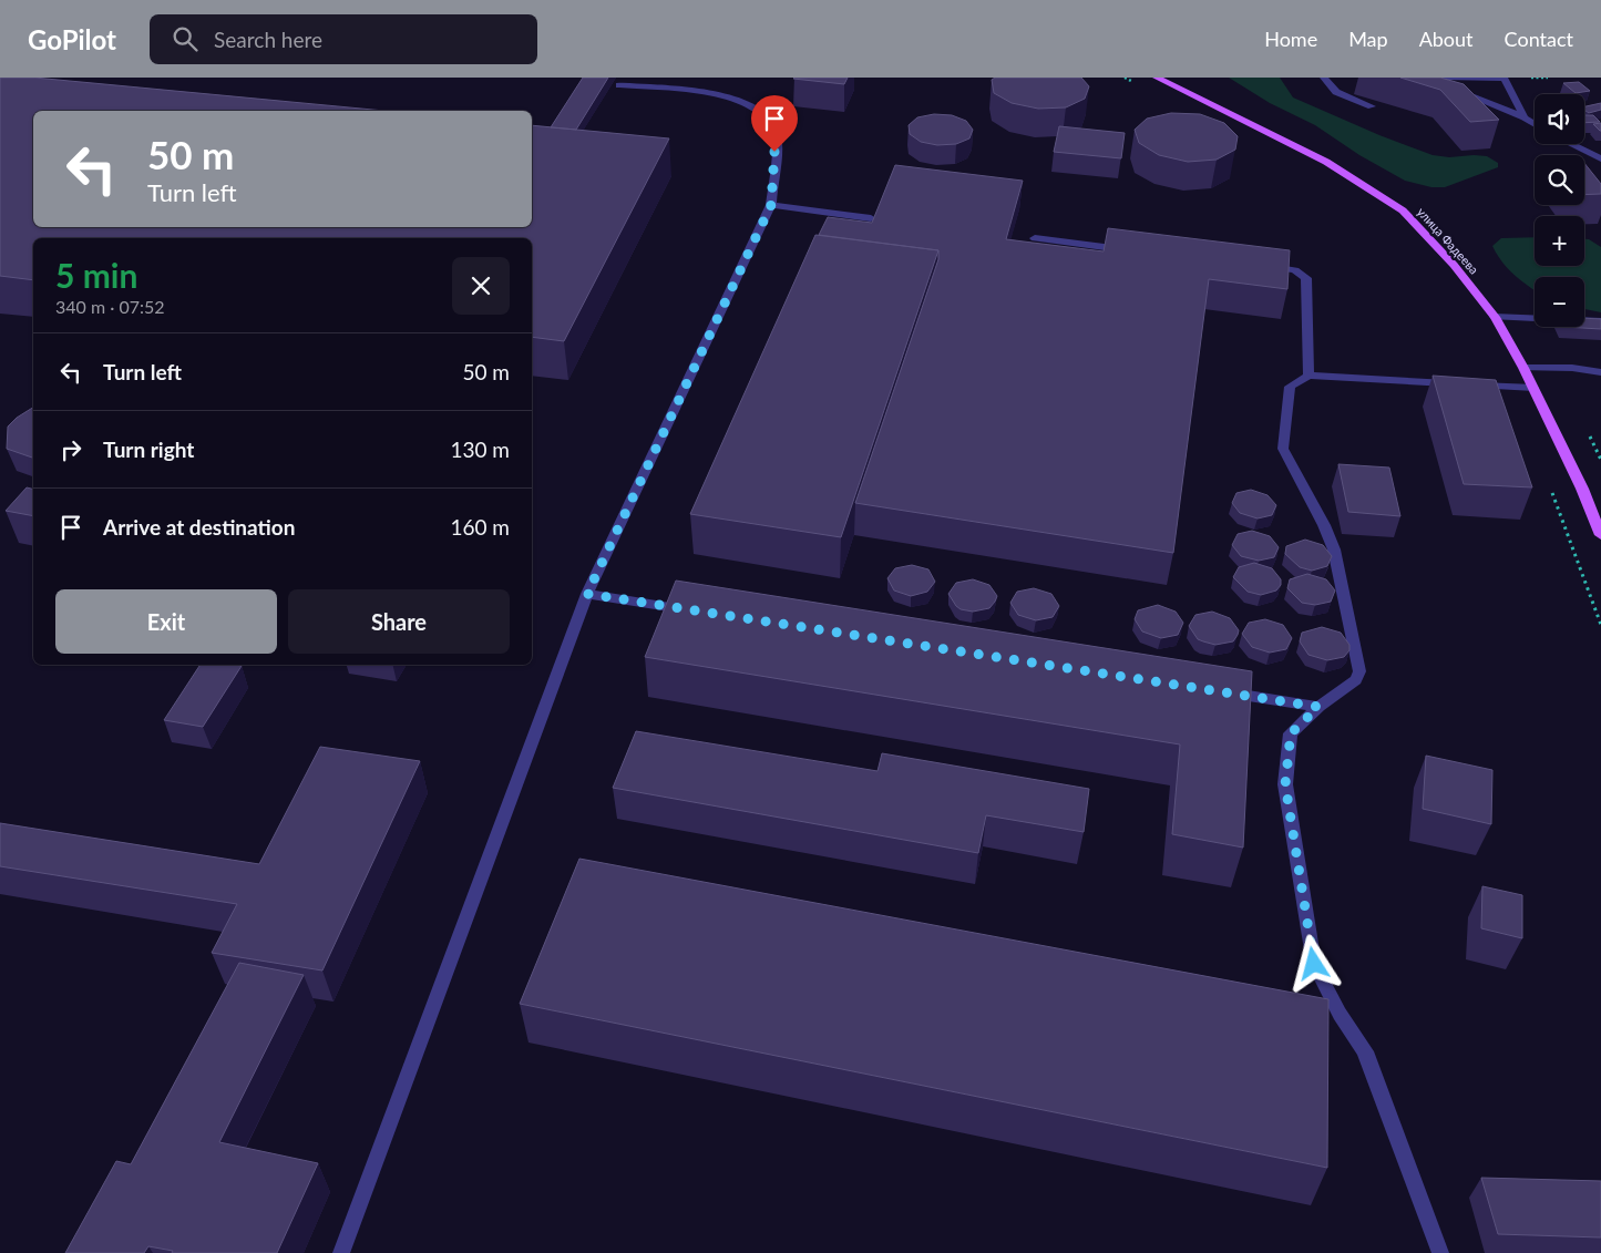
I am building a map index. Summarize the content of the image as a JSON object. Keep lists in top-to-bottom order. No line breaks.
{"streets":{"main road":["улица Фадеева"]},"page":{"header":"GoPilot","search":"Search here","nav":["Home","Map","About","Contact"],"map_buttons":["+","−"],"turn":["50 m","Turn left"],"heading":["5 min","340 m · 07:52"],"list":[{"name":"Turn left","value":"50 m"},{"name":"Turn right","value":"130 m"},{"name":"Arrive at destination","value":"160 m"}],"buttons":["Exit","Share"]}}
